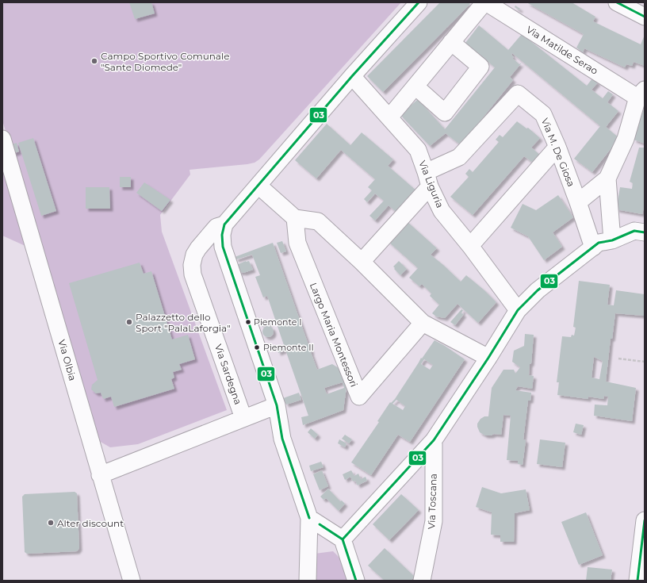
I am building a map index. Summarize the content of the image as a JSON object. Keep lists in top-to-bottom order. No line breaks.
{"streets":{"street":["Via Matilde Serao","Via M. De Giosa","Via Liguria","Largo Maria Montessori","Via Olbia","Via Sardegna","Via Toscana"]},"crossings":[["Via M. De Giosa","Via Liguria"],["Via Liguria","Via Sardegna"]],"places":["Campo Sportivo Comunale \"Sante Diomede\"","Palazzetto dello Sport \"PalaLaforgia\"","Piemonte I","Piemonte II","Alter discount"],"lines":["transit line 03"]}
